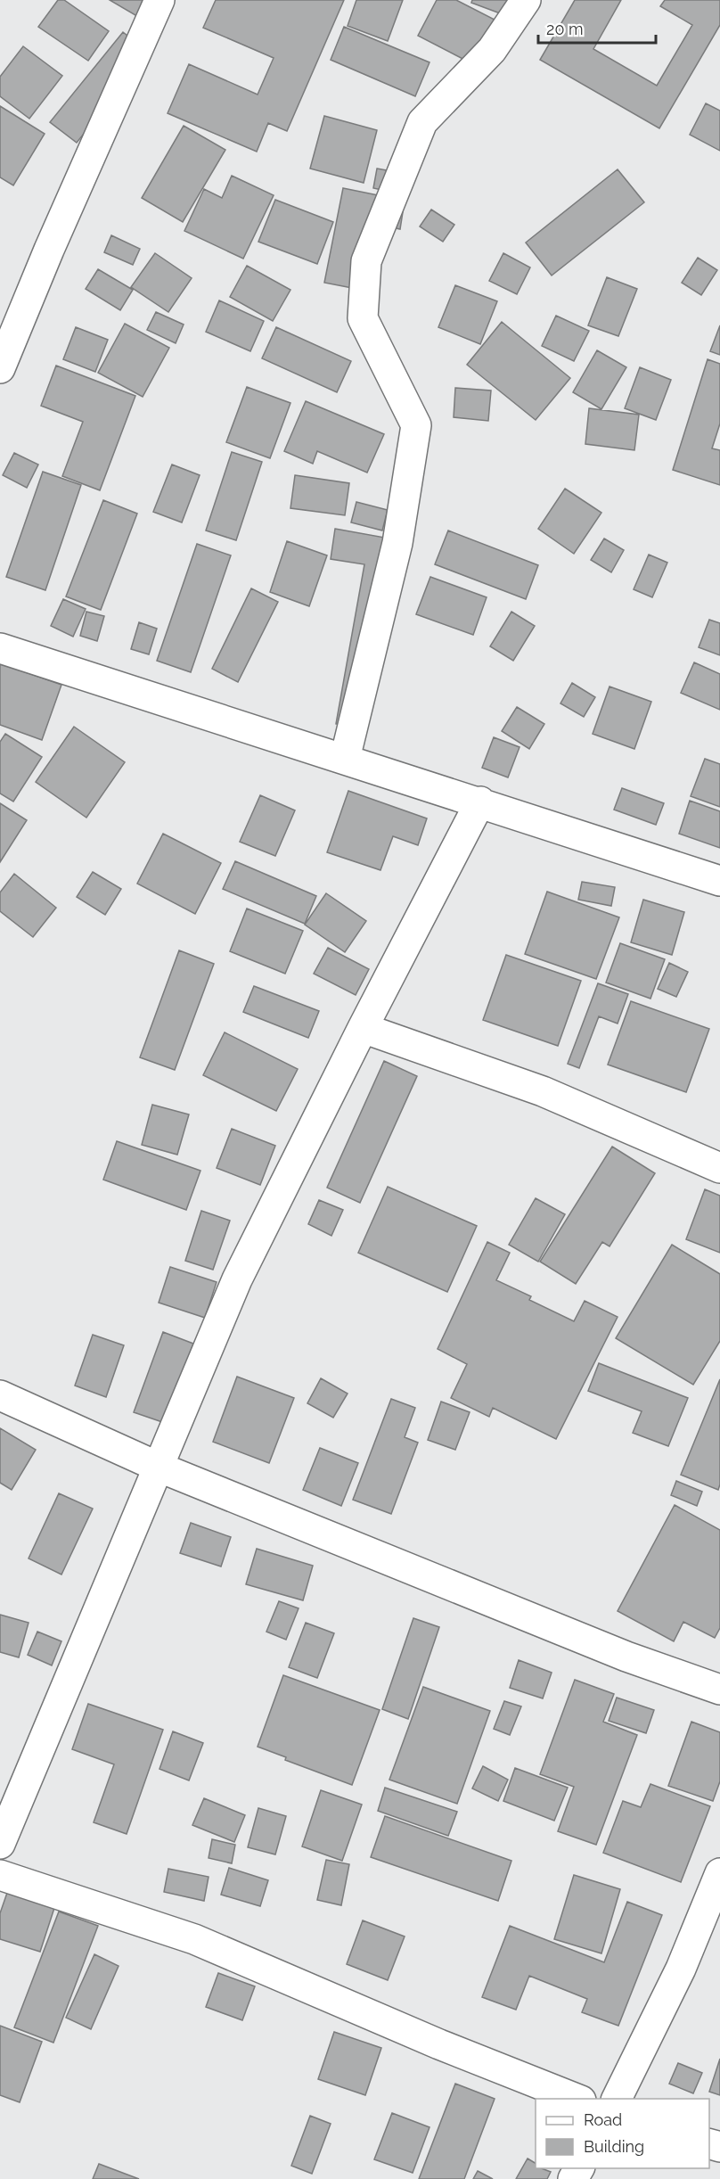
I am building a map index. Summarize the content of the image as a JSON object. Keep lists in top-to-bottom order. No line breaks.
{"legend":["Road","Building"],"scale_bar":"20 m"}
